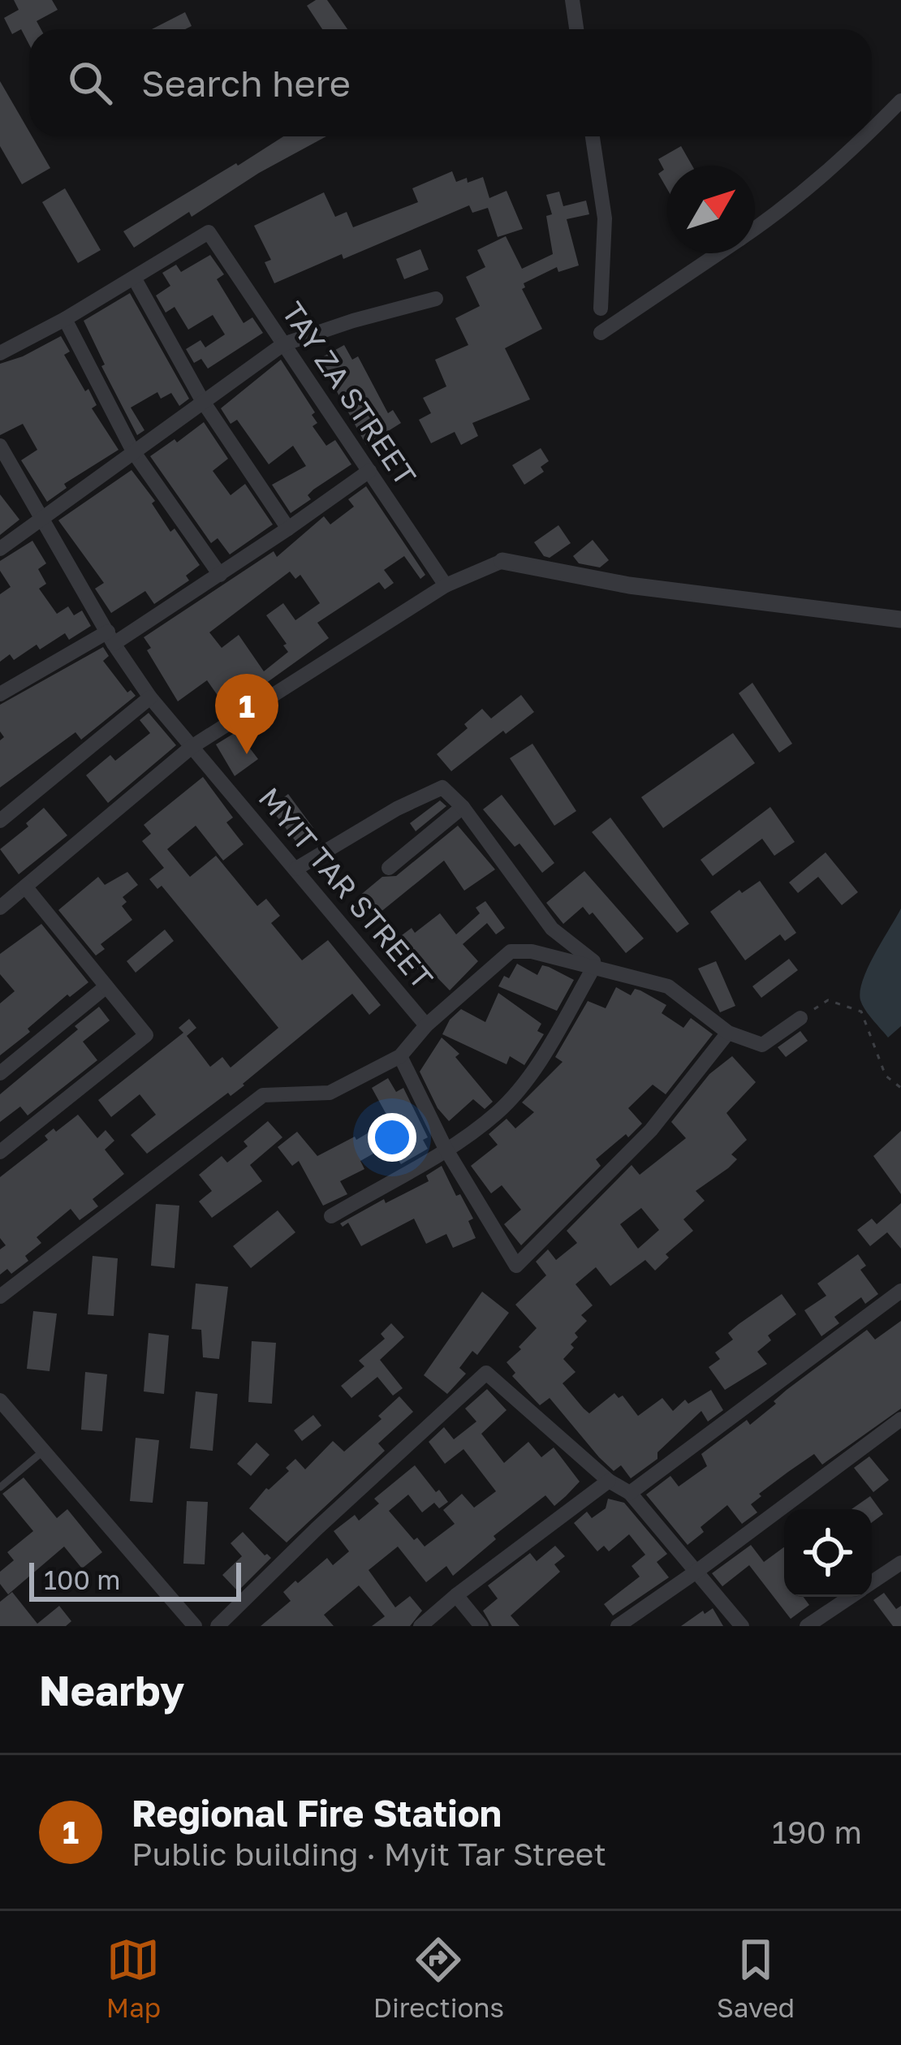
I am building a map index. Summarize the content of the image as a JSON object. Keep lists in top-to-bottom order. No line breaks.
{"streets":{"street":["TAY ZA STREET","MYIT TAR STREET"]},"scale_bar":"100 m","north":"top right","page":{"search":"Search here","pins":"1","scale":"100 m","heading":"Nearby","list":[{"mark":"1","name":"Regional Fire Station","note":"Public building · Myit Tar Street","value":"190 m"}],"nav":["Map","Directions","Saved"]}}
